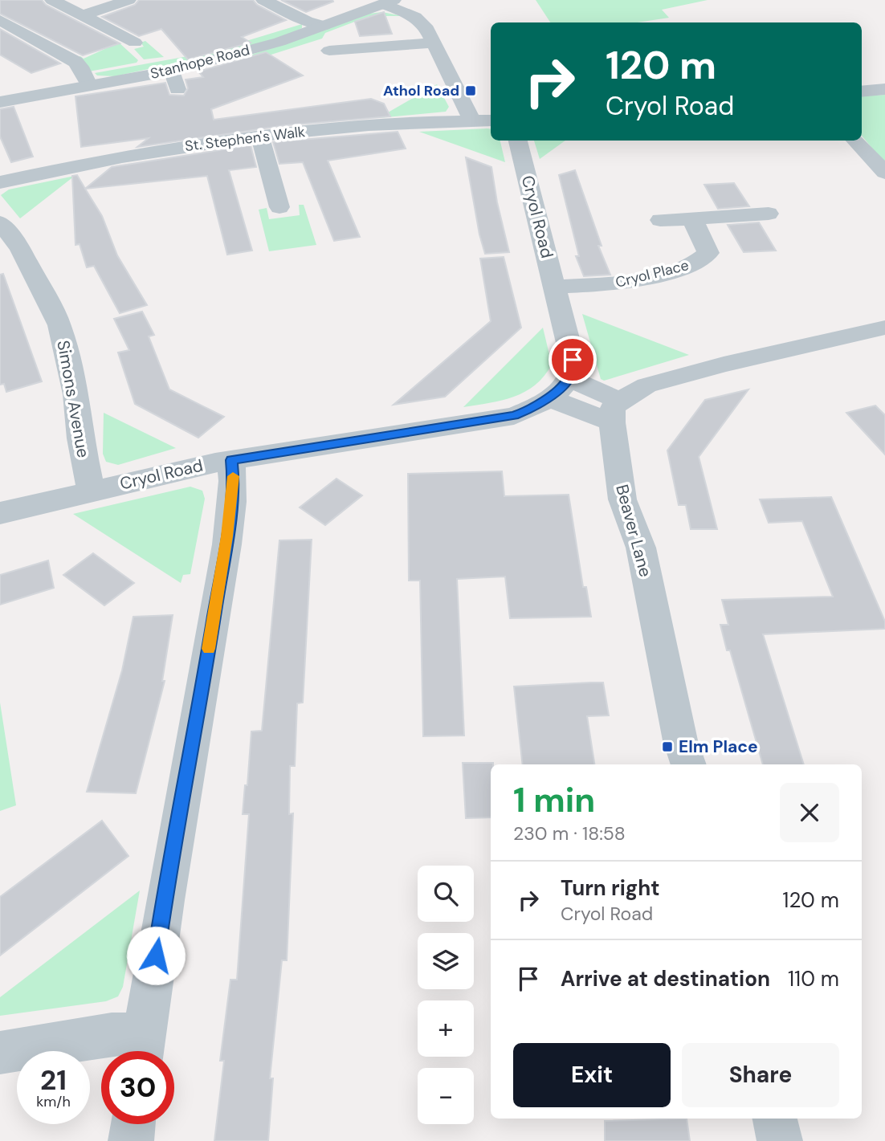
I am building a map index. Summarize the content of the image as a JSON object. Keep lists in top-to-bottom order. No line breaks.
{"streets":{"street":["Stanhope Road","St. Stephen's Walk","Cryol Road","Cryol Place","Simons Avenue","Beaver Lane"]},"crossings":[["Cryol Road","Cryol Place"],["Cryol Road","Simons Avenue"]],"places":{"transit":["Athol Road","Elm Place"]},"page":{"turn":["120 m","Cryol Road"],"heading":["1 min","230 m · 18:58"],"list":[{"name":"Turn right","note":"Cryol Road","value":"120 m"},{"name":"Arrive at destination","value":"110 m"}],"map_buttons":["+","−"],"buttons":["Exit","Share"],"speed":"21 km/h","limit":"30"}}
